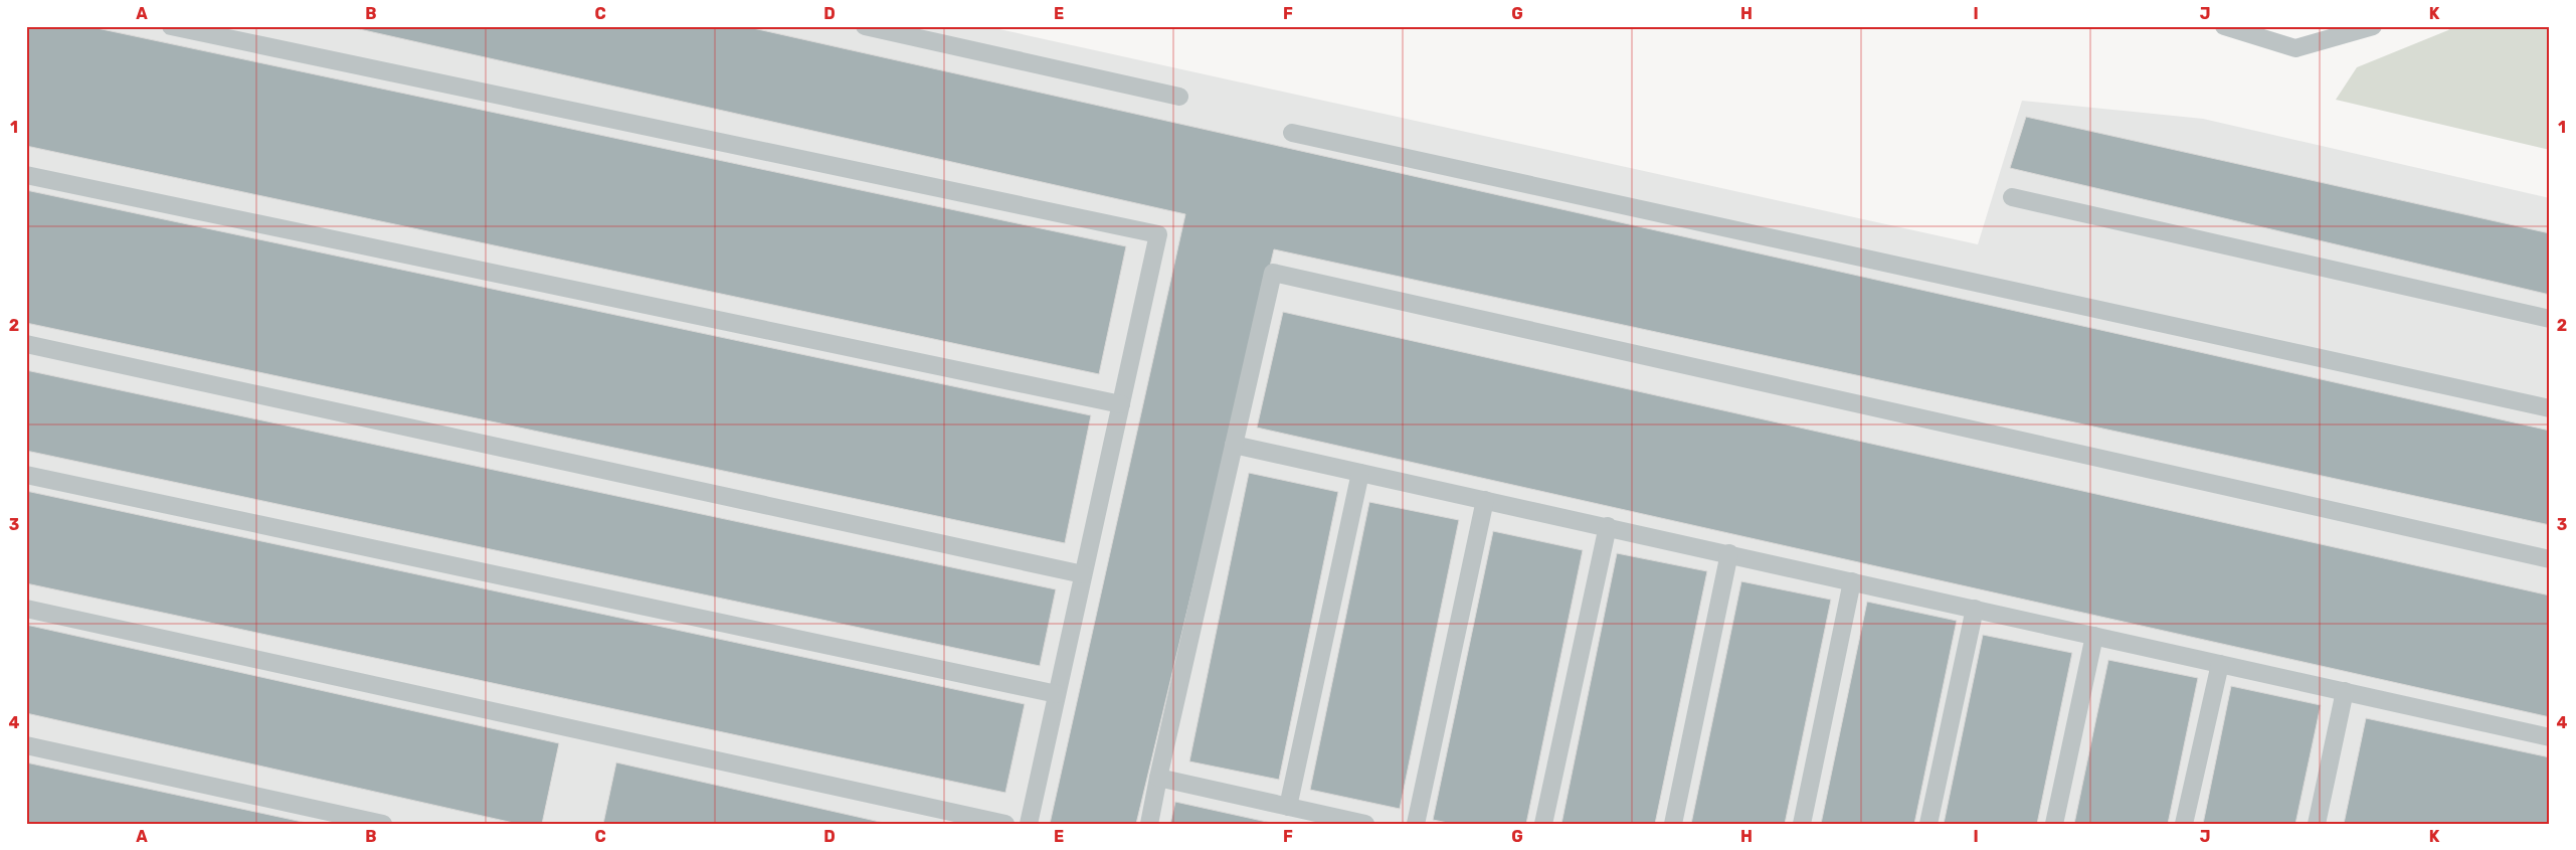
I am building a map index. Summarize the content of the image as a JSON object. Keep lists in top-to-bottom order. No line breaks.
{"grid":{"columns":["A","B","C","D","E","F","G","H","I","J","K"],"rows":["1","2","3","4"]}}
